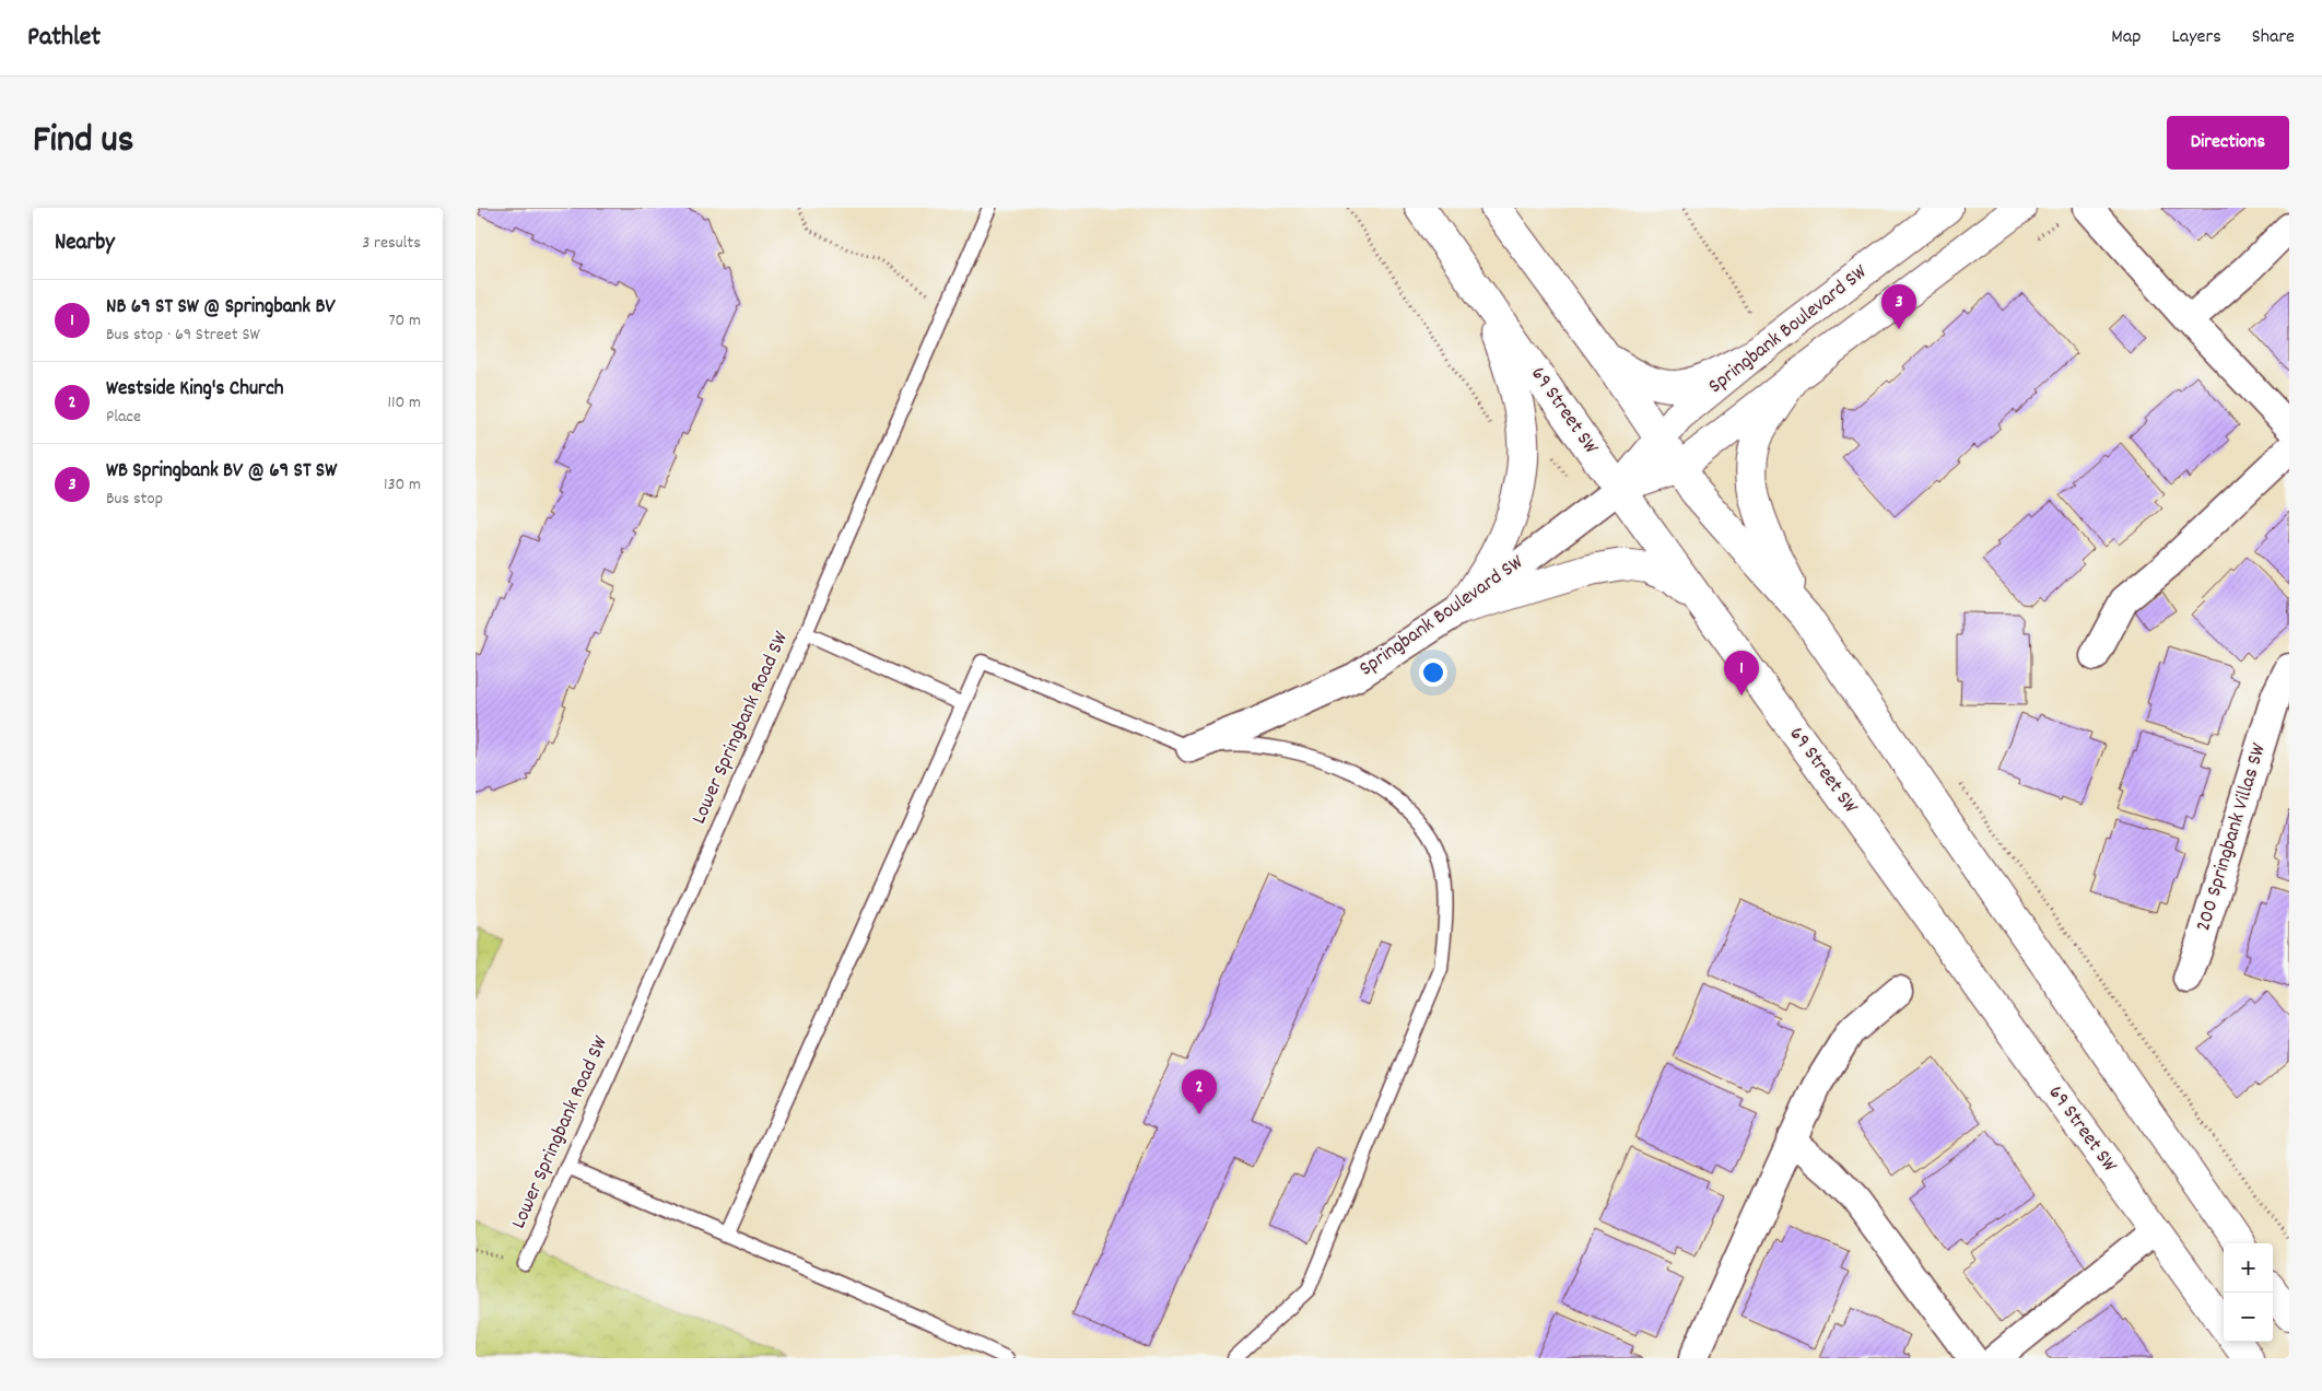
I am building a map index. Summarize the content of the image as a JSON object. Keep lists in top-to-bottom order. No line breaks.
{"streets":{"main road":["Springbank Boulevard SW","69 Street SW"],"street":["200 Springbank Villas SW"],"lane":["Lower Springbank Road SW"]},"crossings":[["Springbank Boulevard SW","69 Street SW"]],"page":{"header":"Pathlet","nav":["Map","Layers","Share"],"title":"Find us","buttons":"Directions","heading":["Nearby","3 results"],"list":[{"mark":"1","name":"NB 69 ST SW @ Springbank BV","note":"Bus stop · 69 Street SW","value":"70 m"},{"mark":"2","name":"Westside King's Church","note":"Place","value":"110 m"},{"mark":"3","name":"WB Springbank BV @ 69 ST SW","note":"Bus stop","value":"130 m"}],"pins":["3","1","2"],"map_buttons":["+","−"]}}
